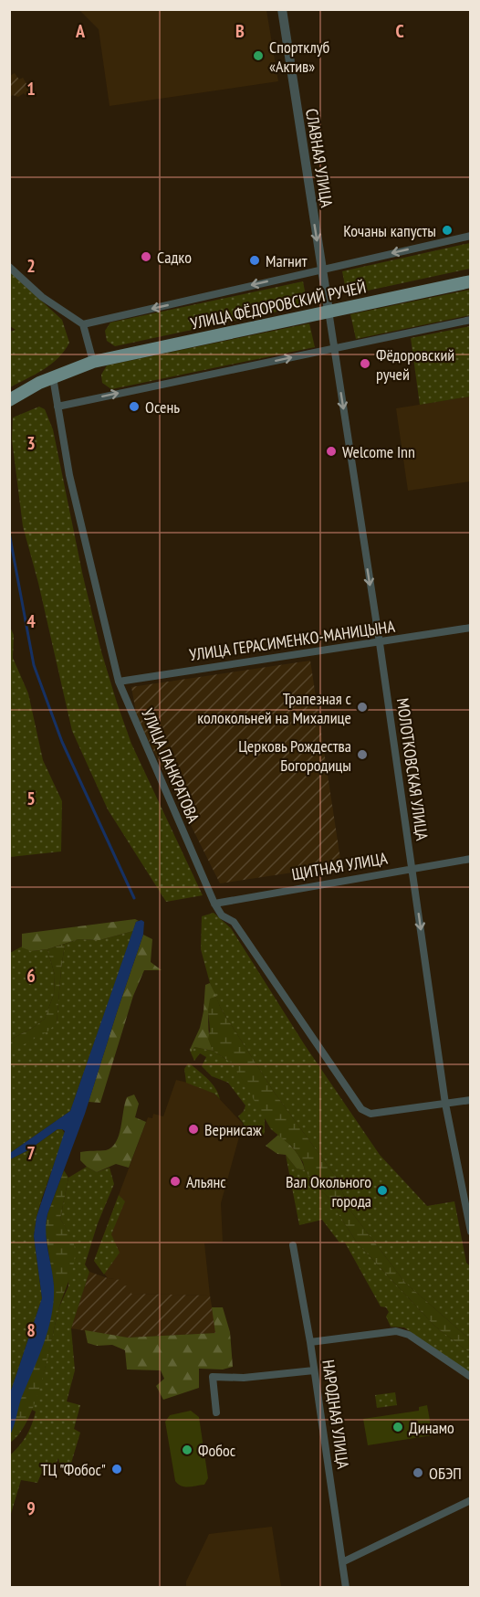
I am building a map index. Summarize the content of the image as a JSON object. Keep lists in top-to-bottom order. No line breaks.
{"streets":{"main road":["УЛИЦА ФЁДОРОВСКИЙ РУЧЕЙ"],"street":["СЛАВНАЯ УЛИЦА","УЛИЦА ГЕРАСИМЕНКО-МАНИЦЫНА","УЛИЦА ПАНКРАТОВА","МОЛОТКОВСКАЯ УЛИЦА","ЩИТНАЯ УЛИЦА","НАРОДНАЯ УЛИЦА"]},"crossings":[["СЛАВНАЯ УЛИЦА","УЛИЦА ФЁДОРОВСКИЙ РУЧЕЙ"],["СЛАВНАЯ УЛИЦА","МОЛОТКОВСКАЯ УЛИЦА"],["УЛИЦА ФЁДОРОВСКИЙ РУЧЕЙ","УЛИЦА ПАНКРАТОВА"],["УЛИЦА ФЁДОРОВСКИЙ РУЧЕЙ","МОЛОТКОВСКАЯ УЛИЦА"],["УЛИЦА ГЕРАСИМЕНКО-МАНИЦЫНА","УЛИЦА ПАНКРАТОВА"],["УЛИЦА ГЕРАСИМЕНКО-МАНИЦЫНА","МОЛОТКОВСКАЯ УЛИЦА"],["УЛИЦА ПАНКРАТОВА","МОЛОТКОВСКАЯ УЛИЦА"],["УЛИЦА ПАНКРАТОВА","ЩИТНАЯ УЛИЦА"],["МОЛОТКОВСКАЯ УЛИЦА","ЩИТНАЯ УЛИЦА"]],"one_way":["СЛАВНАЯ УЛИЦА","МОЛОТКОВСКАЯ УЛИЦА"],"places":["Спортклуб «Актив»","Кочаны капусты","Садко","Магнит","Фёдоровский ручей","Осень","Welcome Inn","Трапезная с колокольней на Михалице","Церковь Рождества Богородицы","Вернисаж","Альянс","Вал Окольного города","Динамо","Фобос","ТЦ \"Фобос\"","ОБЭП"],"grid":{"columns":["A","B","C"],"rows":["1","2","3","4","5","6","7","8","9"]}}
